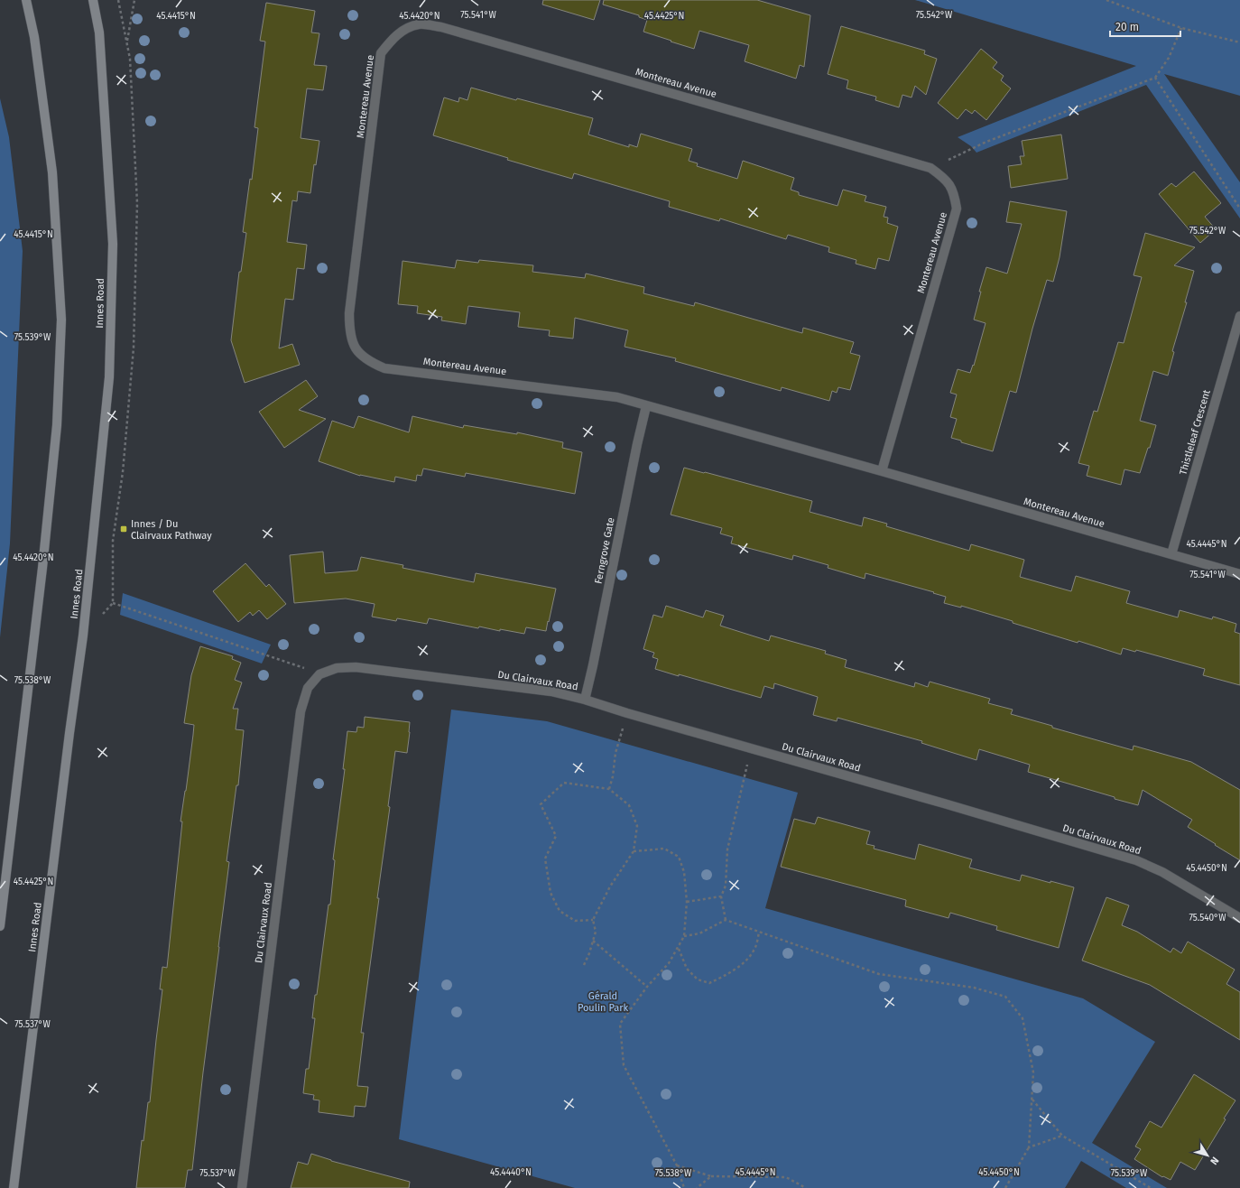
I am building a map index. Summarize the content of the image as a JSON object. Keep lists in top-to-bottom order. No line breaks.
{"streets":{"main road":["Innes Road"],"street":["Montereau Avenue","Thistleleaf Crescent","Ferngrove Gate","Du Clairvaux Road"]},"crossings":[["Montereau Avenue","Thistleleaf Crescent"],["Montereau Avenue","Ferngrove Gate"],["Ferngrove Gate","Du Clairvaux Road"]],"parks":["Gérald Poulin Park"],"places":{"transit":["Innes / Du Clairvaux Pathway"]},"scale_bar":"20 m","north":"bottom right","coordinates":["75.541°W","75.542°W","45.4415°N","45.4420°N","45.4425°N","75.539°W","45.4445°N","75.538°W","45.4450°N","75.540°W","75.537°W","45.4440°N"]}
